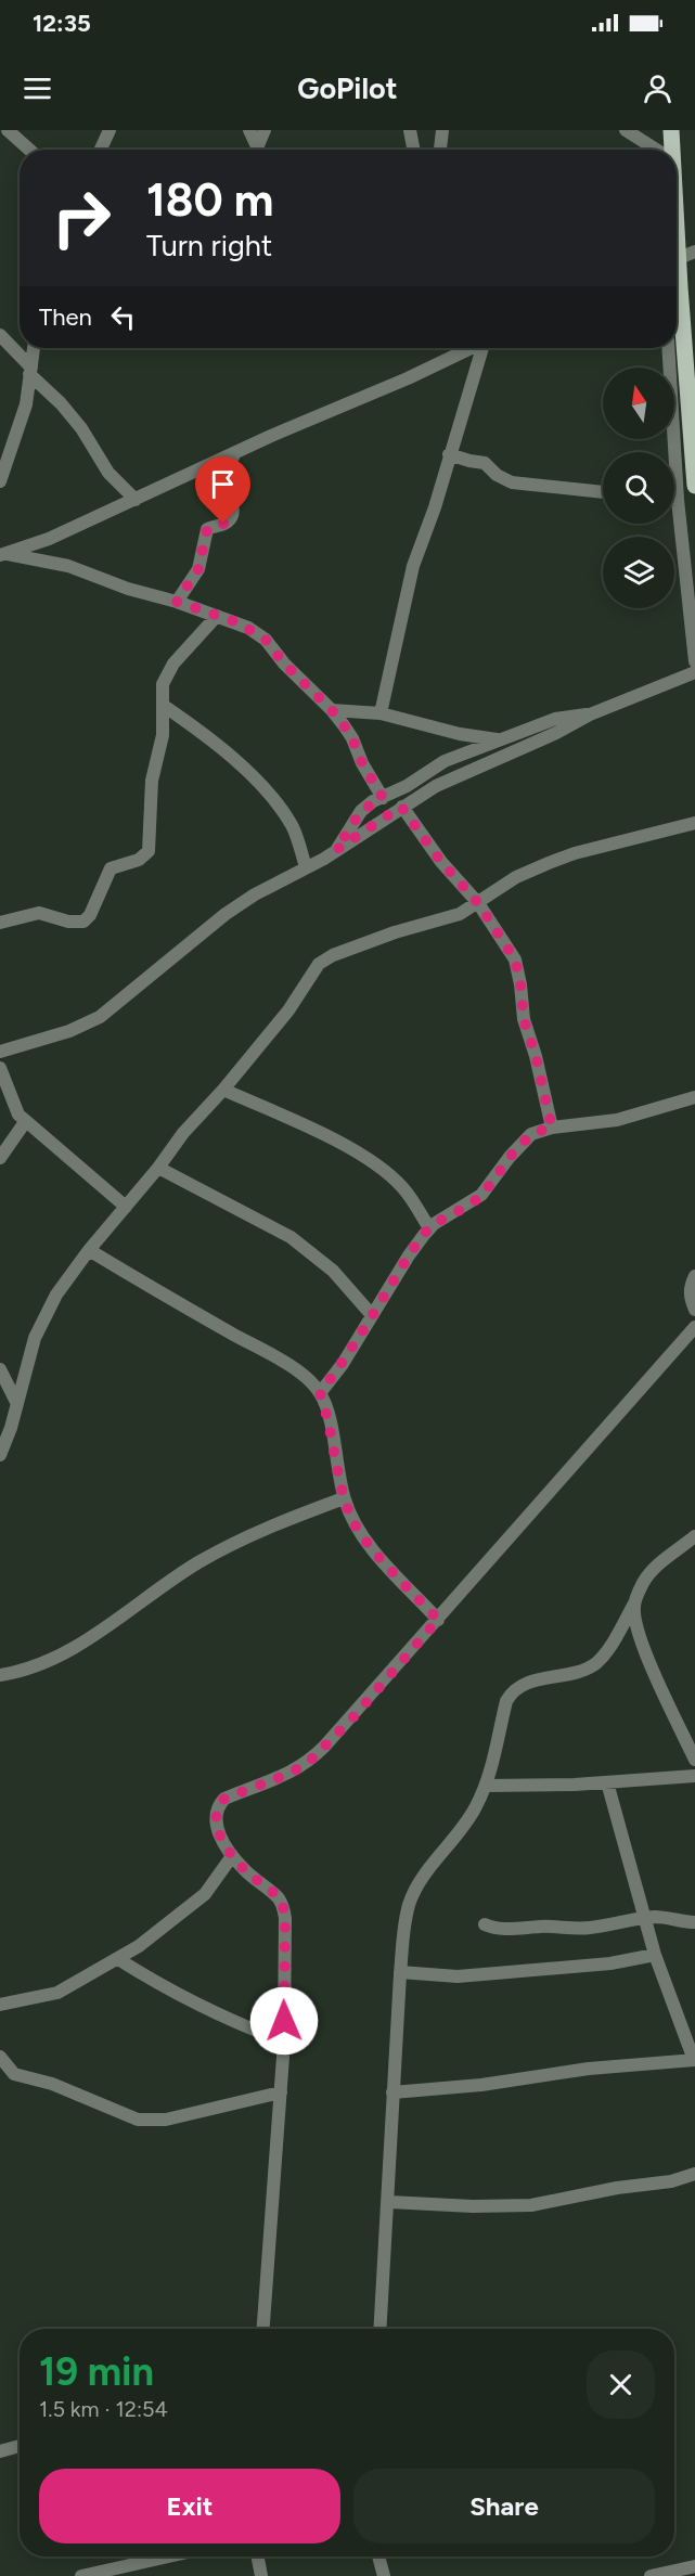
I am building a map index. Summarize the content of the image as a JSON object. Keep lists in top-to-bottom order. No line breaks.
{"north":"top","page":{"status":"12:35","header":"GoPilot","turn":["180 m","Turn right"],"then":"Then","heading":["19 min","1.5 km · 12:54"],"buttons":["Exit","Share"]}}
